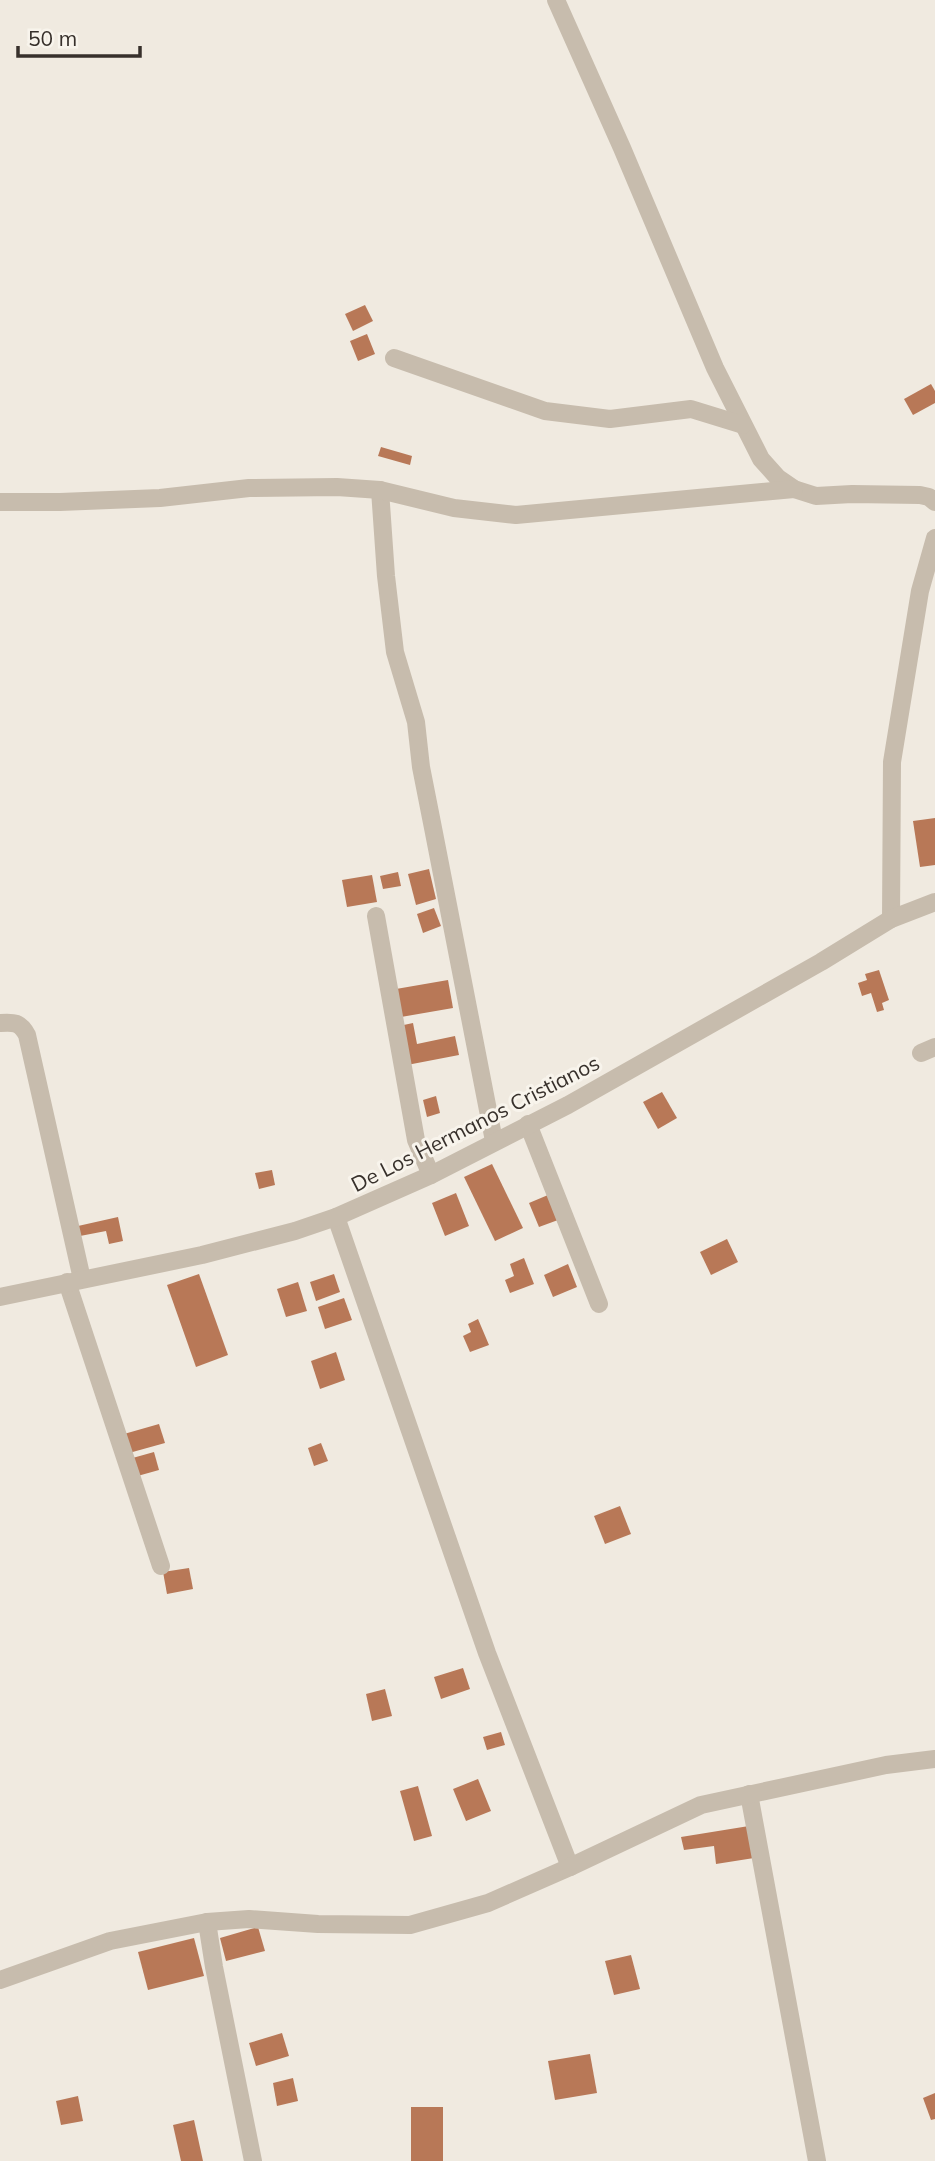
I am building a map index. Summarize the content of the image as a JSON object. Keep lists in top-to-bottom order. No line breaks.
{"streets":{"street":["De Los Hermanos Cristianos"]},"scale_bar":"50 m"}
